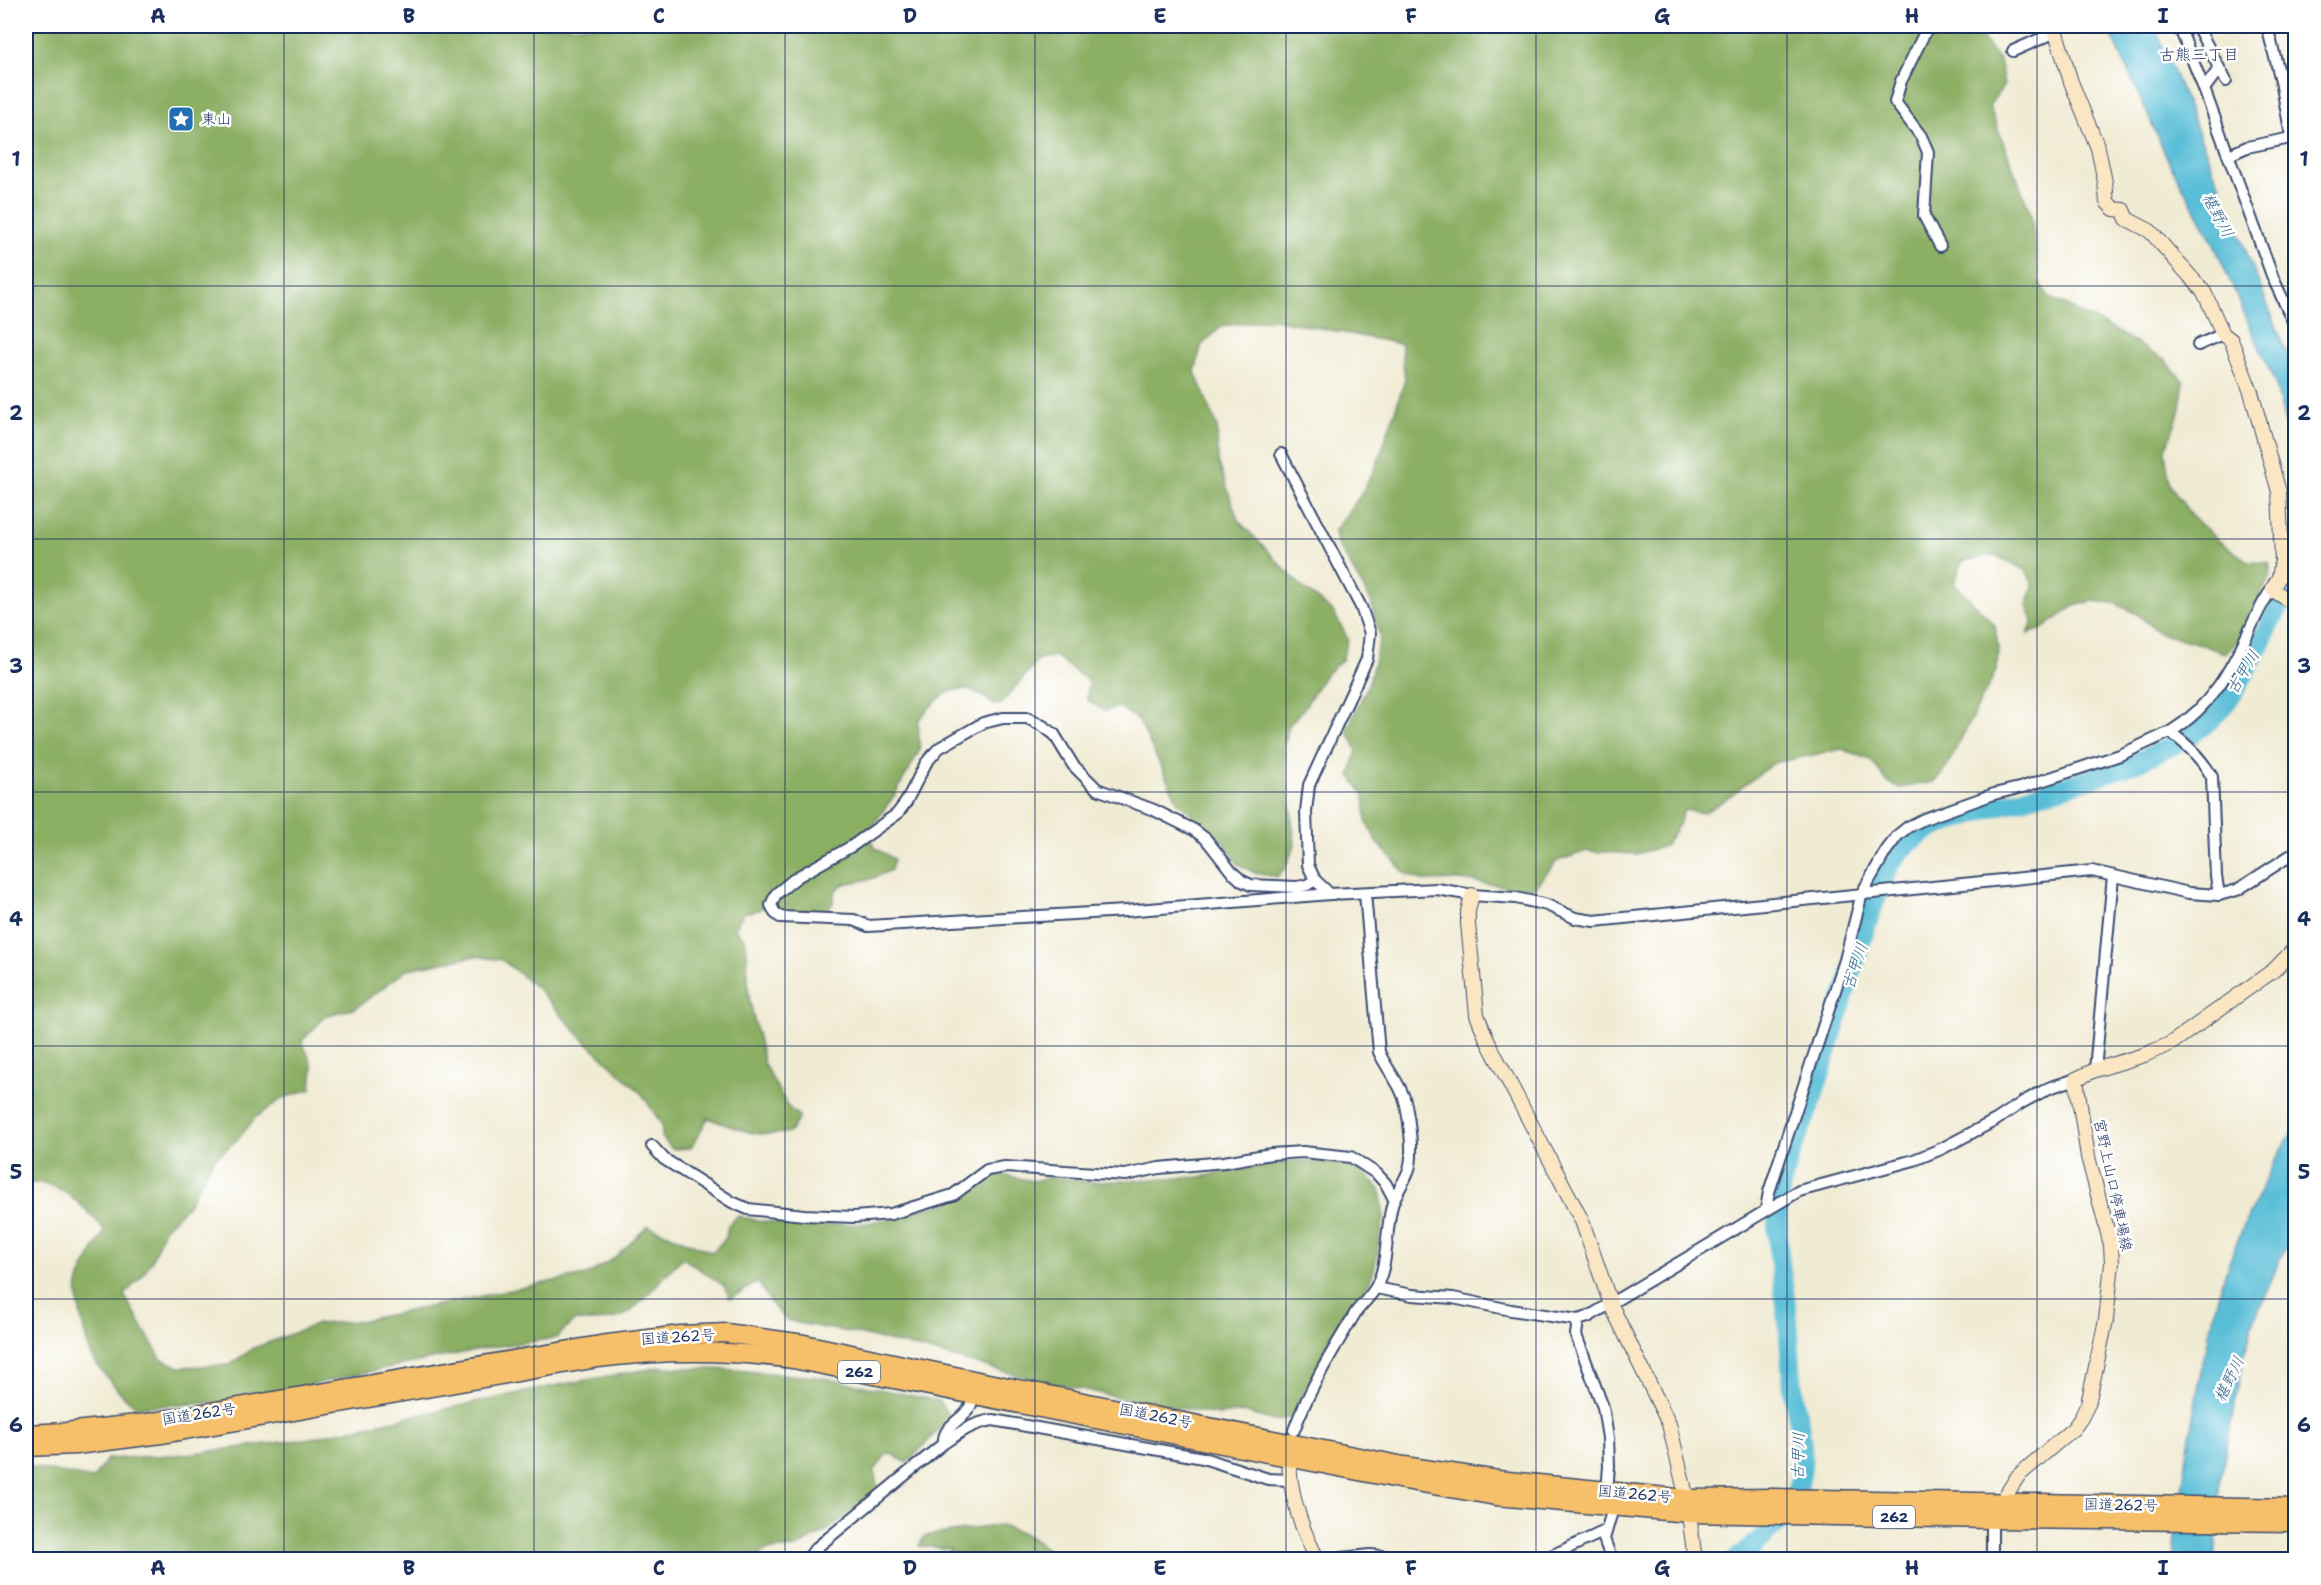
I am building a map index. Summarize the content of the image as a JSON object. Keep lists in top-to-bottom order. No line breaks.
{"streets":{"highway":["国道262号","262"],"main road":["宮野上山口停車場線"]},"crossings":[["宮野上山口停車場線","国道262号"]],"districts":["古熊三丁目"],"water":["椹野川","古甲川"],"places":{"place":["東山"]},"grid":{"columns":["A","B","C","D","E","F","G","H","I"],"rows":["1","2","3","4","5","6"]}}
